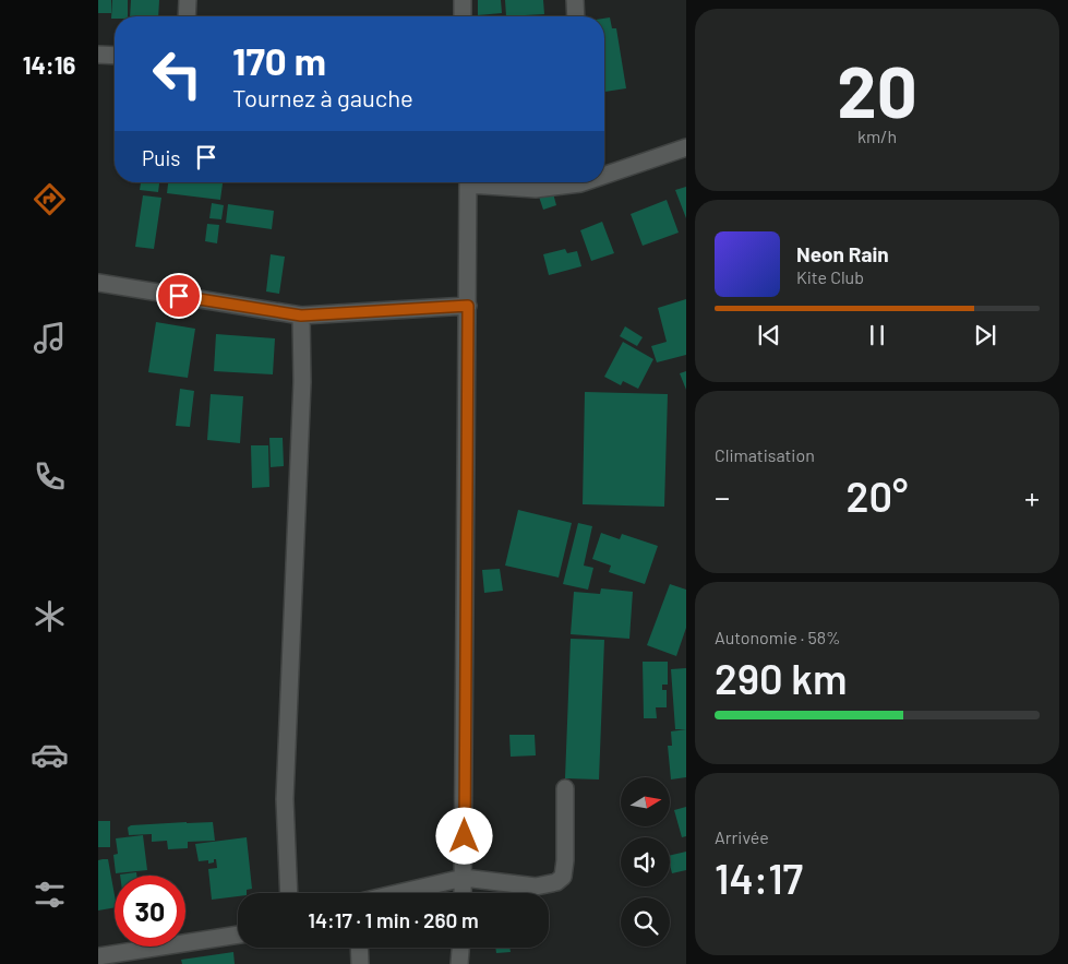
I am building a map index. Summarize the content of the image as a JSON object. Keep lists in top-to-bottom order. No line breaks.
{"north":"right","page":{"tabs":"14:16","tile":[["20","km/h"],"Climatisation",["Autonomie · 58%","290 km"],["Arrivée","14:17"]],"turn":["170 m","Tournez à gauche"],"then":"Puis","song":["Neon Rain","Kite Club"],"heat":["−","20°","+"],"limit":"30","trip":"14:17 · 1 min · 260 m"}}
